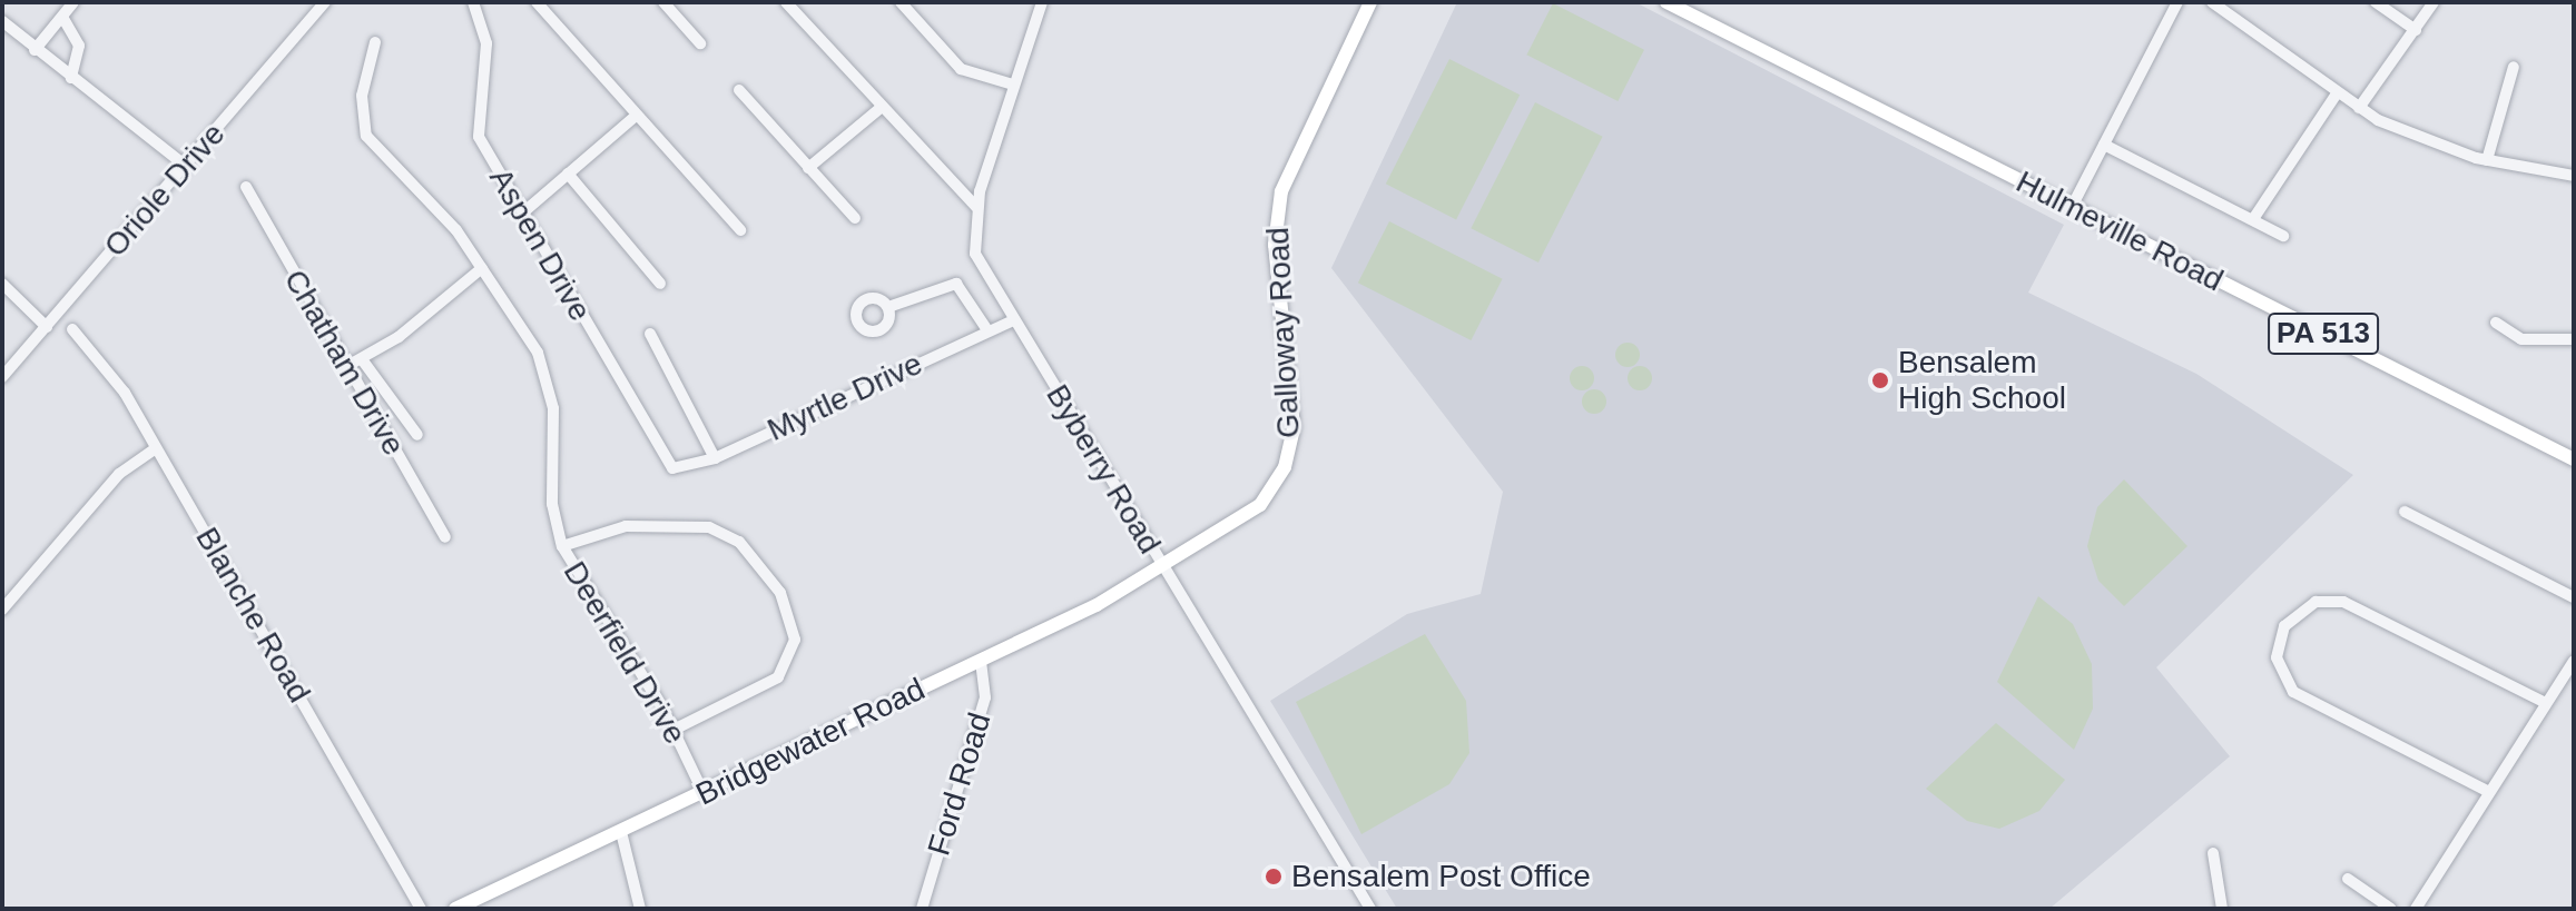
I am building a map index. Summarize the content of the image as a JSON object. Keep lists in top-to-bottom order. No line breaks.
{"streets":{"main road":["Hulmeville Road","Galloway Road","PA 513","Bridgewater Road"],"street":["Oriole Drive","Aspen Drive","Chatham Drive","Myrtle Drive","Byberry Road","Blanche Road","Deerfield Drive","Ford Road"]},"crossings":[["Aspen Drive","Myrtle Drive"],["Galloway Road","Byberry Road"],["Galloway Road","Bridgewater Road"],["Myrtle Drive","Byberry Road"],["Byberry Road","Bridgewater Road"],["Deerfield Drive","Bridgewater Road"],["Bridgewater Road","Ford Road"]],"places":["Bensalem High School","Bensalem Post Office"]}
